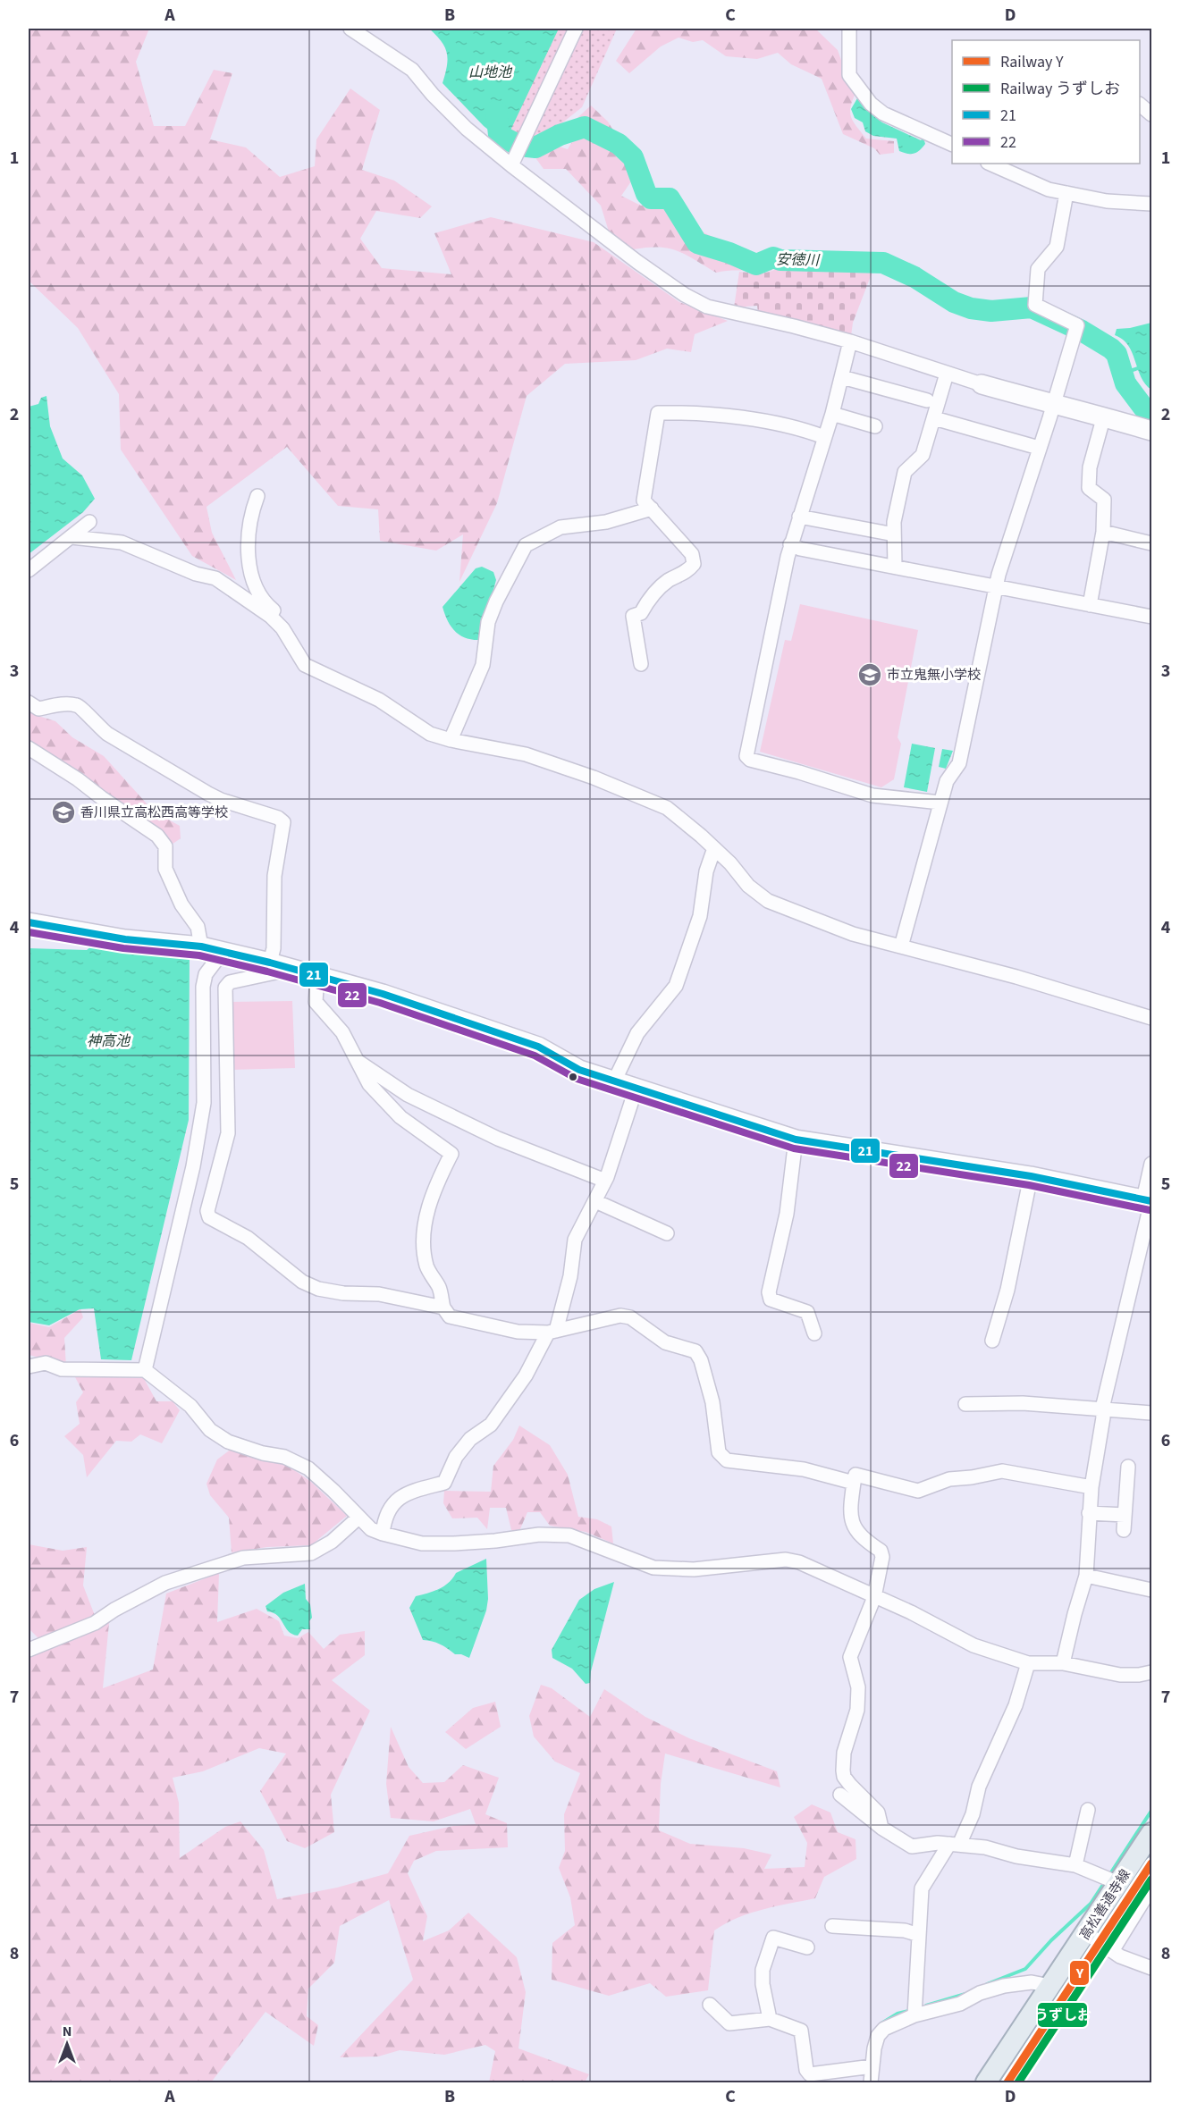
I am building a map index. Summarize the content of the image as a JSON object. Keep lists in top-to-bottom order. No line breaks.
{"streets":{"main road":["高松善通寺線"]},"water":["山地池","安徳川","神高池"],"places":{"school or university":["市立鬼無小学校","香川県立高松西高等学校"]},"lines":["transit line 21","transit line 22","rail line Y","rail line うずしお"],"legend":["Railway Y","Railway うずしお","21","22"],"north":"top","grid":{"columns":["A","B","C","D"],"rows":["1","2","3","4","5","6","7","8"]}}
